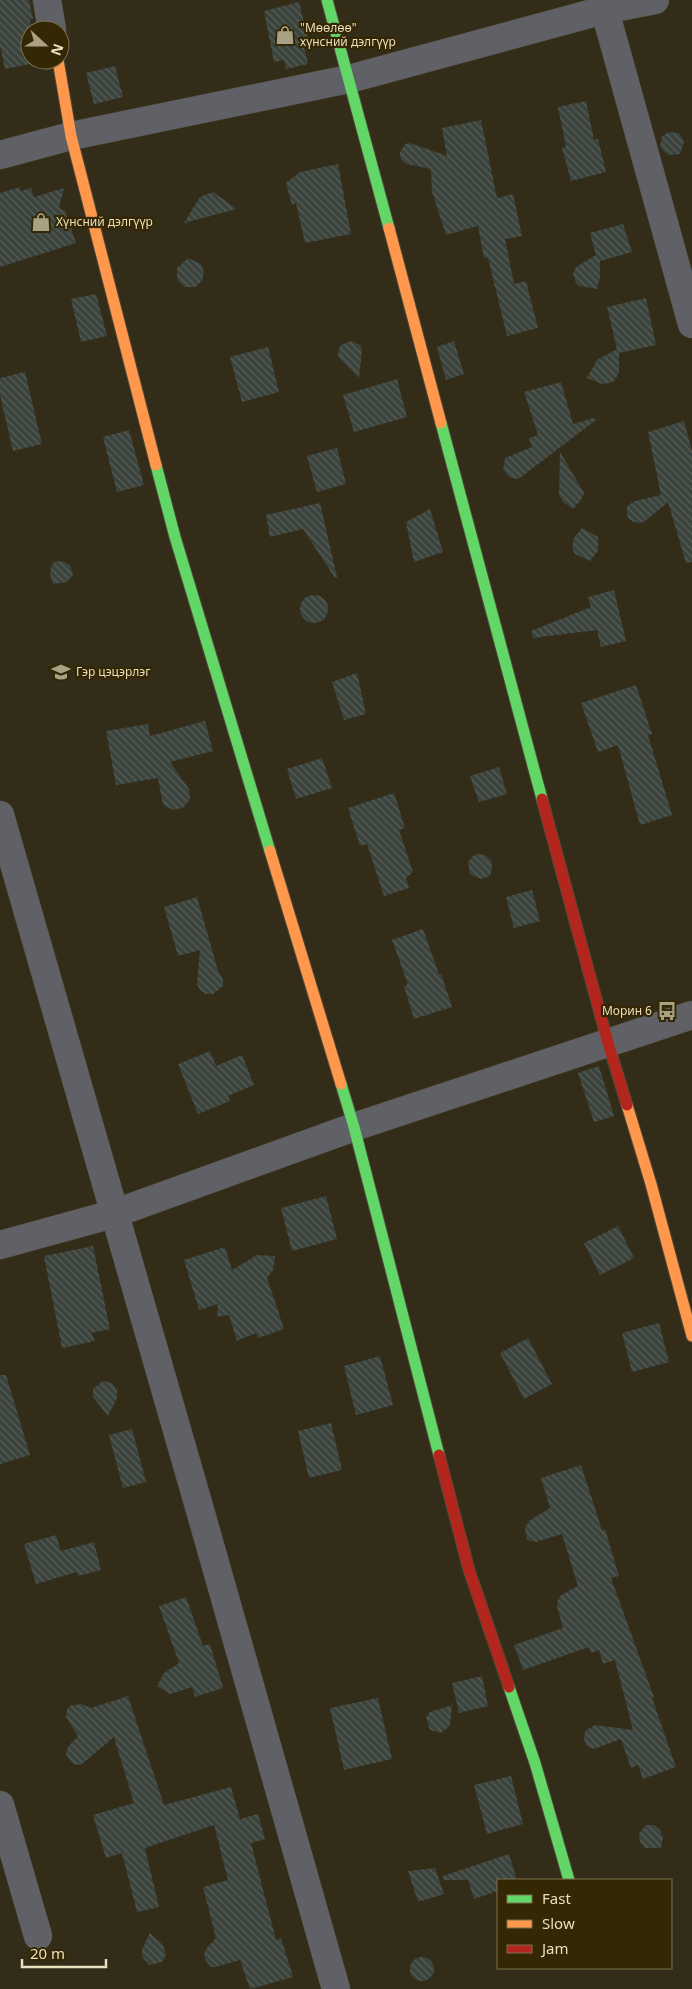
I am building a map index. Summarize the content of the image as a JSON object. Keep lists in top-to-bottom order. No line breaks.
{"places":{"shop":["\"Мөөлөө\" хүнсний дэлгүүр","Хүнсний дэлгүүр"],"school or university":["Гэр цэцэрлэг"],"bus stop":["Морин 6"]},"legend":["Fast","Slow","Jam"],"scale_bar":"20 m","north":"right"}
